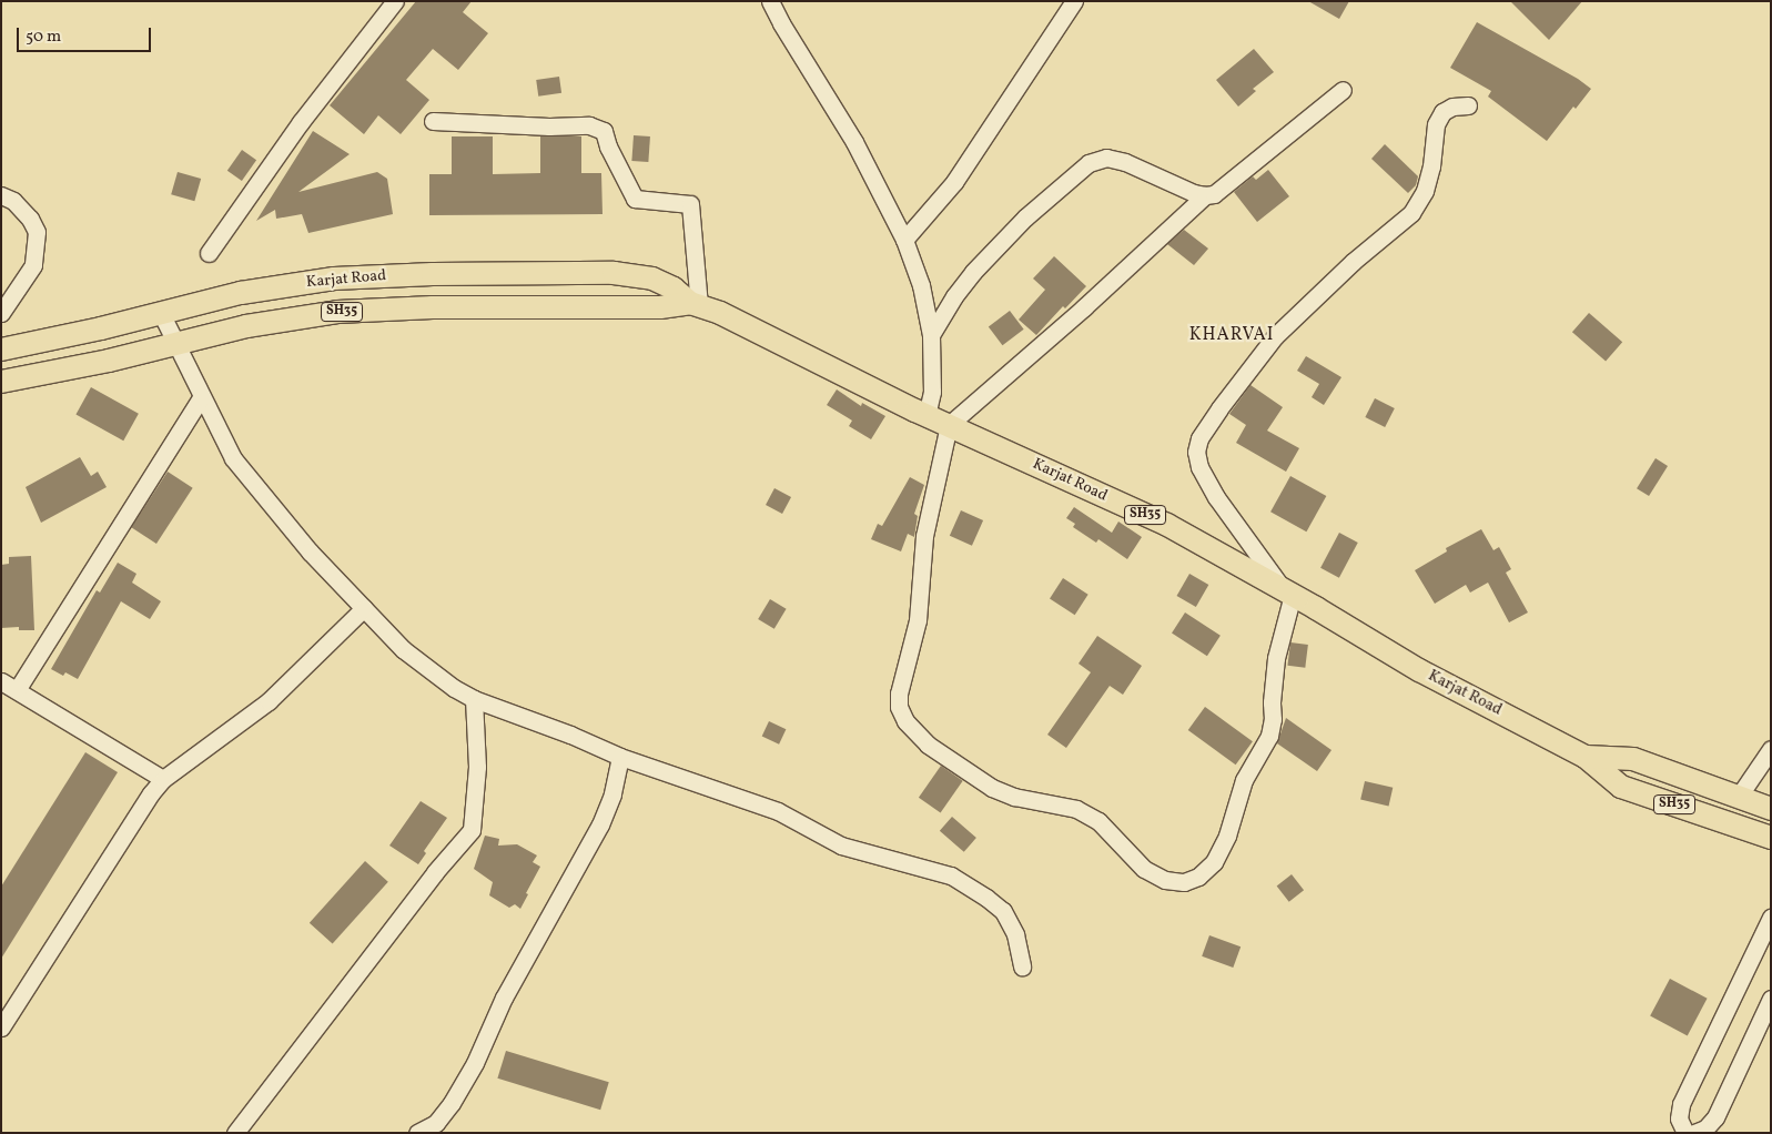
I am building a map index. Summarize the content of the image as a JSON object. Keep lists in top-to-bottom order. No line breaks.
{"streets":{"main road":["Karjat Road","SH35"]},"districts":["KHARVAI"],"scale_bar":"50 m"}
